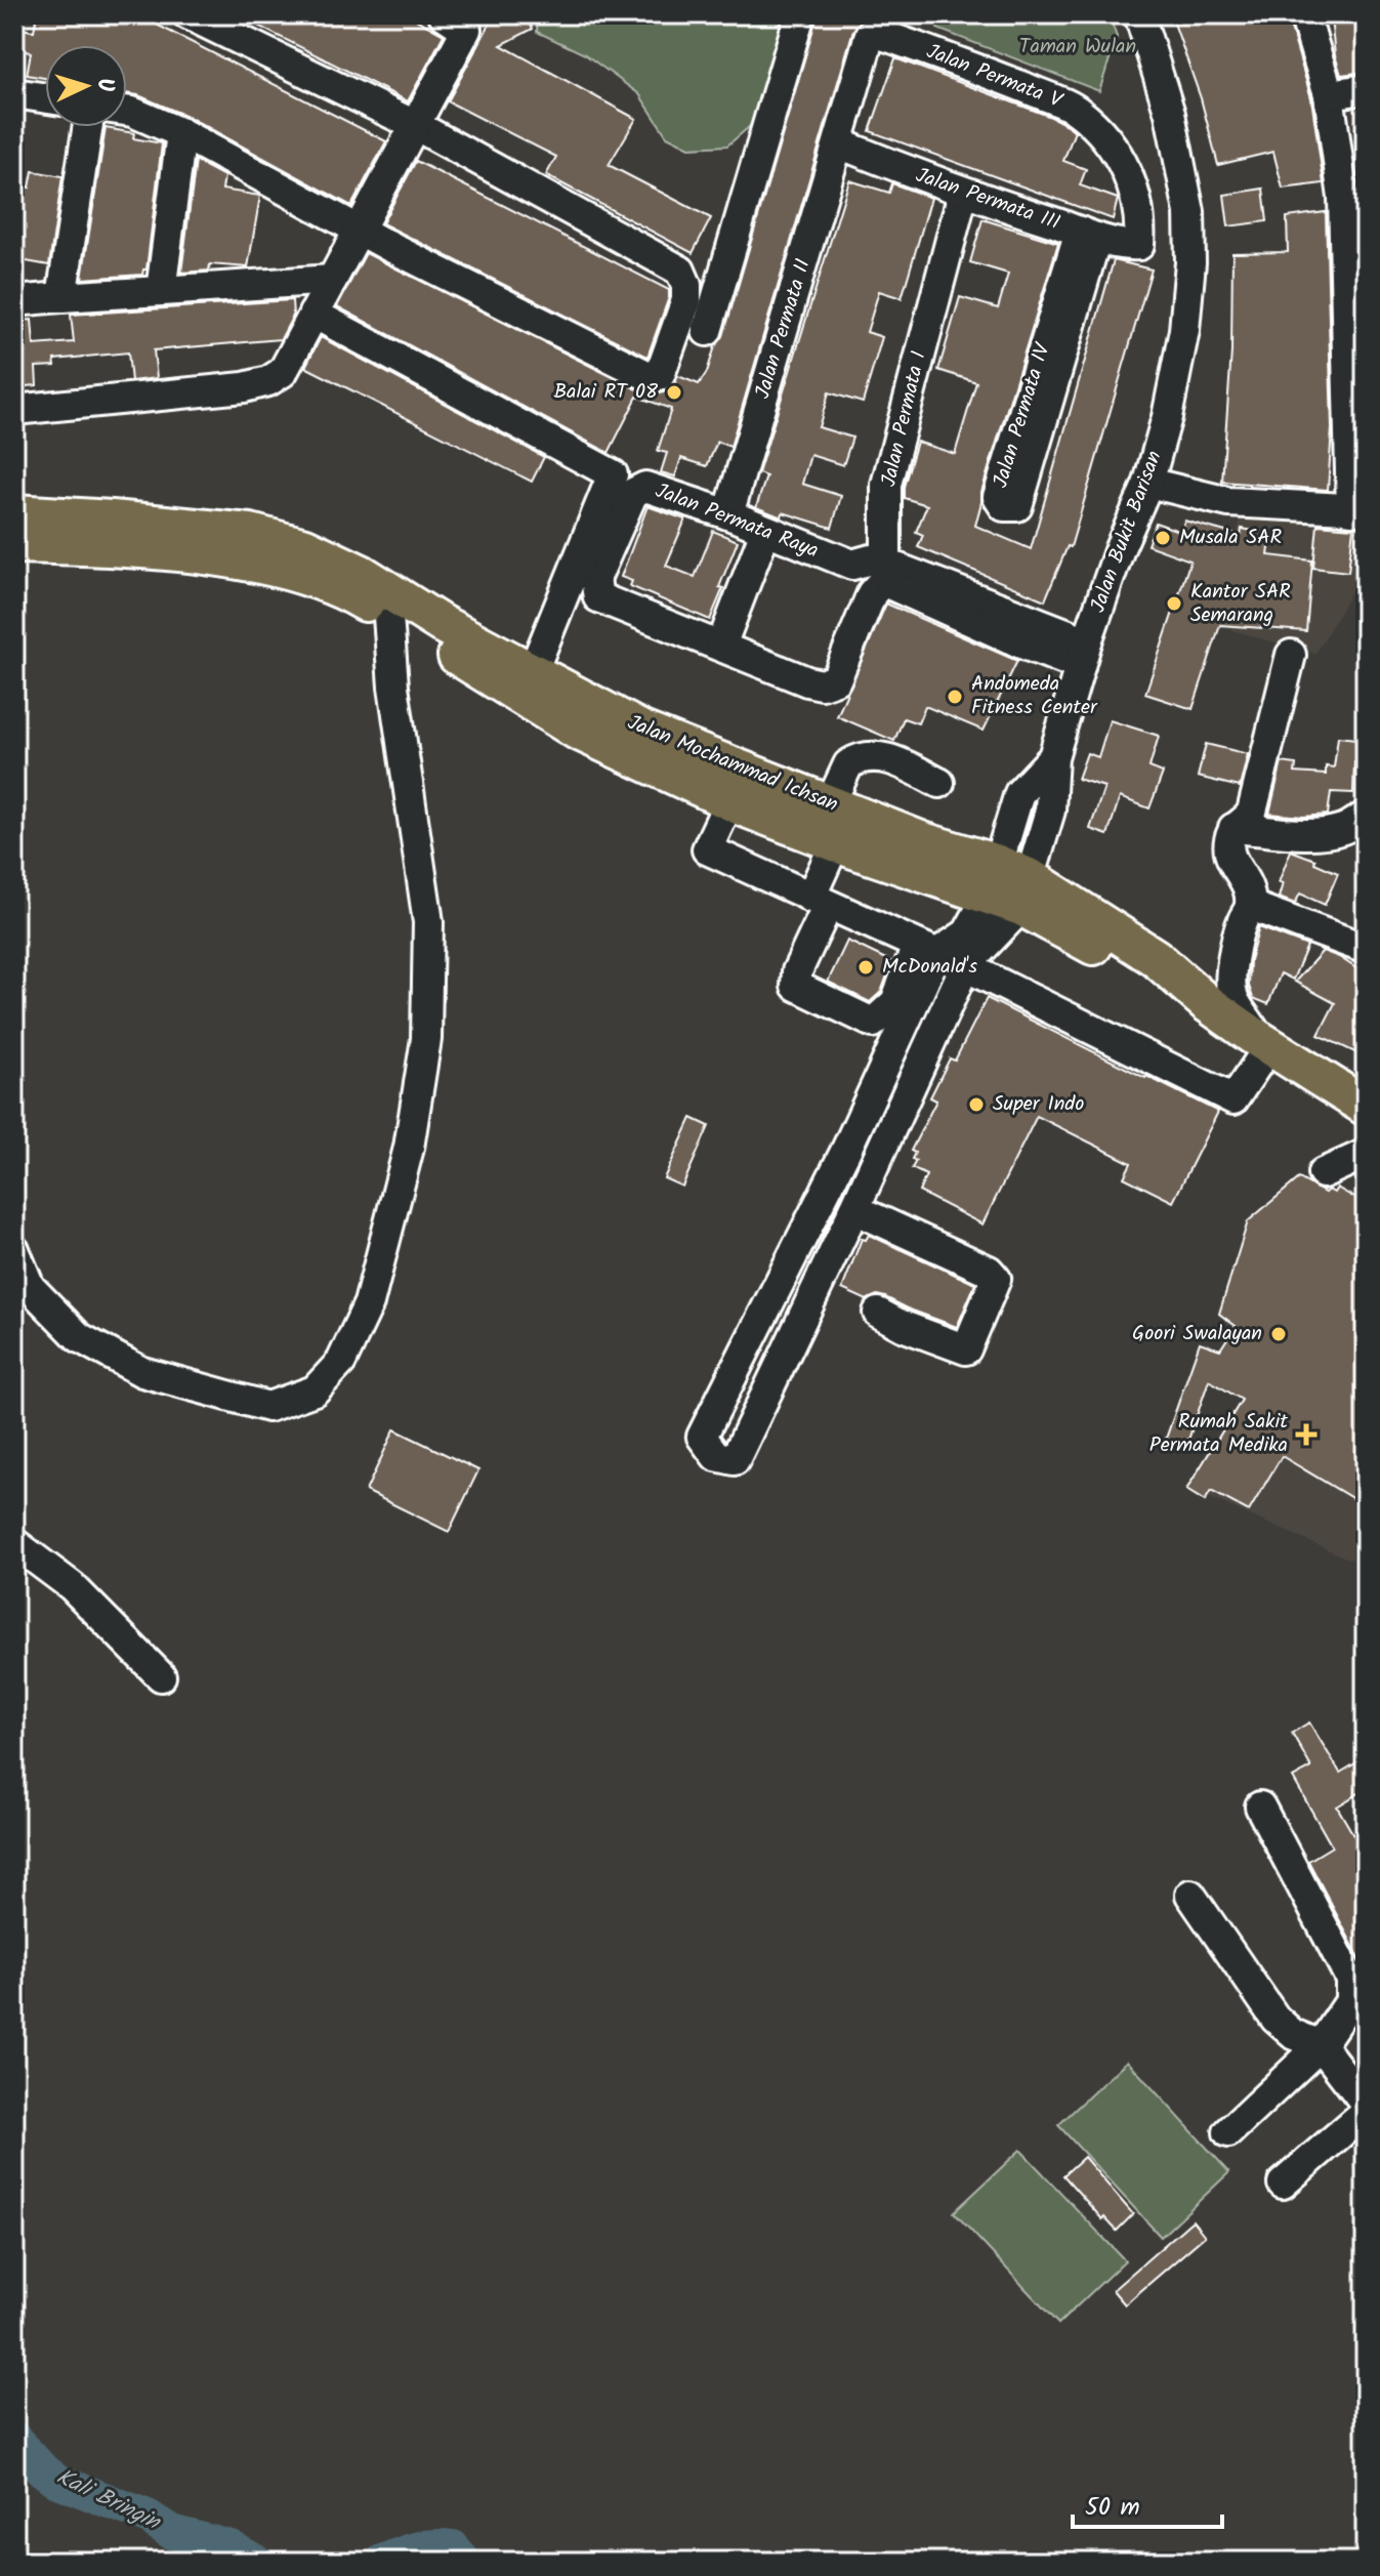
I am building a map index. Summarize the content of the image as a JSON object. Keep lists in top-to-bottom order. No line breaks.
{"streets":{"main road":["Jalan Mochammad Ichsan"],"street":["Jalan Permata V","Jalan Permata III","Jalan Permata II","Jalan Permata IV","Jalan Permata I","Jalan Permata Raya","Jalan Bukit Barisan"]},"crossings":[["Jalan Permata V","Jalan Permata III"],["Jalan Permata V","Jalan Permata II"],["Jalan Permata III","Jalan Permata II"],["Jalan Permata III","Jalan Permata IV"],["Jalan Permata III","Jalan Permata I"],["Jalan Permata II","Jalan Permata Raya"],["Jalan Permata I","Jalan Permata Raya"],["Jalan Permata Raya","Jalan Bukit Barisan"],["Jalan Bukit Barisan","Jalan Mochammad Ichsan"]],"water":["Kali Bringin"],"parks":["Taman Wulan"],"places":{"other":["Balai RT 08","Musala SAR","Kantor SAR Semarang","Andomeda Fitness Center","McDonald's","Super Indo","Goori Swalayan"],"health":["Rumah Sakit Permata Medika"]},"scale_bar":"50 m","north":"right"}
